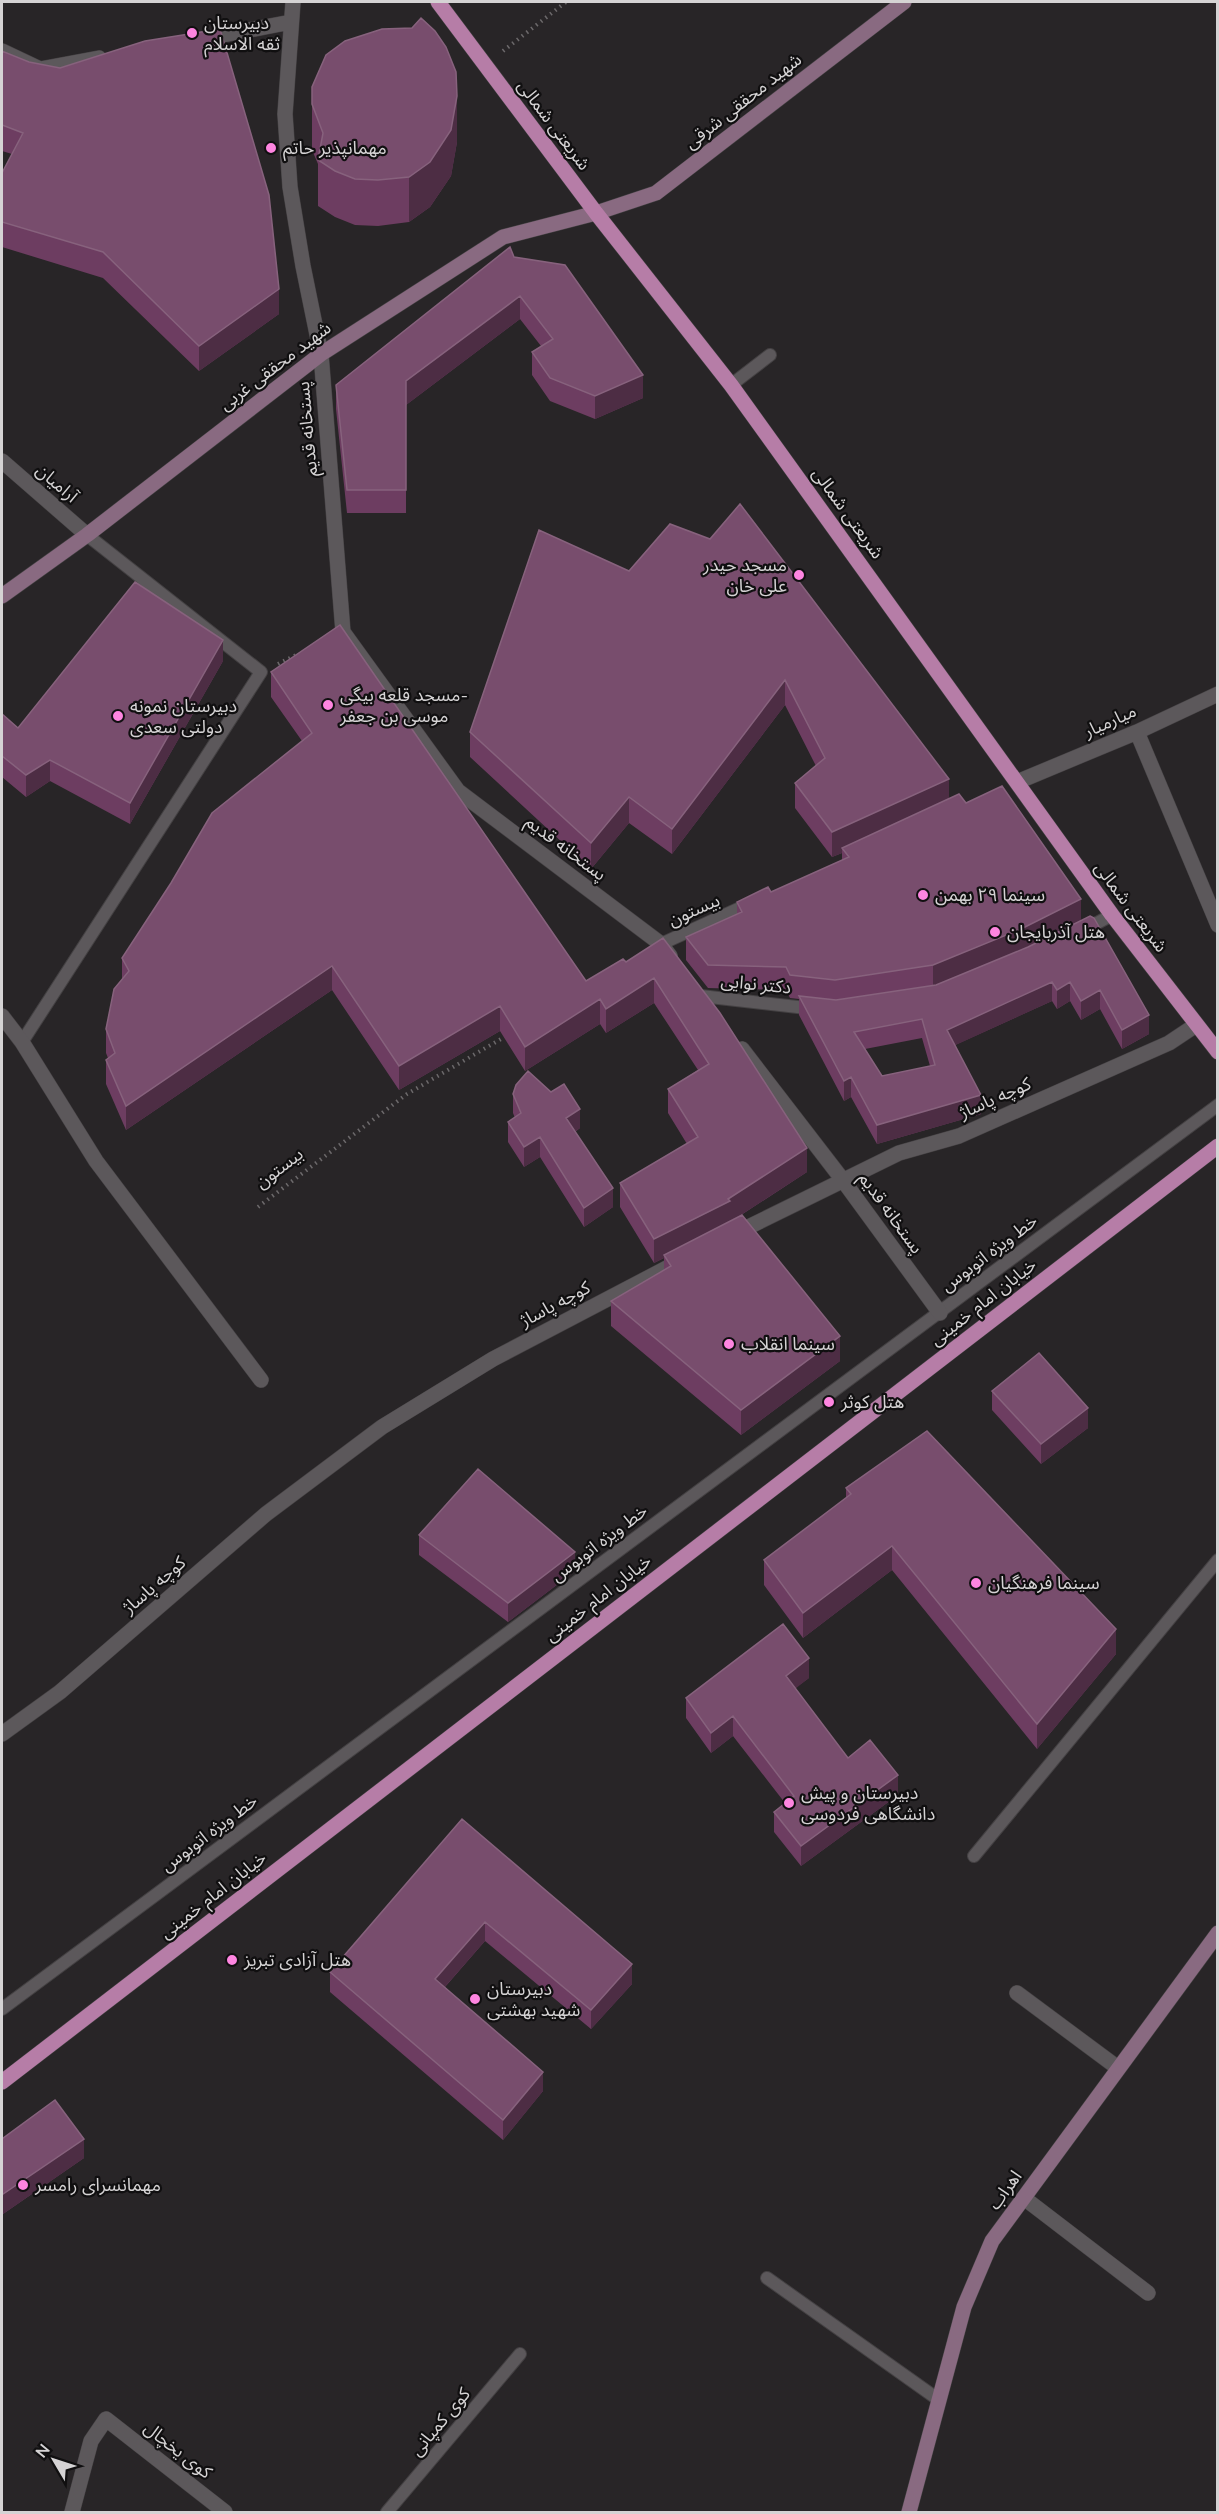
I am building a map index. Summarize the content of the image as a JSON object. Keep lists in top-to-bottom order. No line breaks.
{"streets":{"main road":["شریعتی شمالی","خیابان امام خمینی"],"street":["شهید محققی شرقی","شهید محققی غربی","پستخانه قدیم","آرامیان","میارمیار","کوچه پاساژ","اهراب","کوی یخچال"],"lane":["بیستون","دکتر نوایی","خط ویژه اتوبوس","کوی کمپانی"]},"crossings":[["شهید محققی شرقی","شریعتی شمالی"],["شهید محققی شرقی","شهید محققی غربی"],["شریعتی شمالی","شهید محققی غربی"],["شریعتی شمالی","میارمیار"],["شریعتی شمالی","کوچه پاساژ"],["شهید محققی غربی","پستخانه قدیم"],["شهید محققی غربی","آرامیان"],["پستخانه قدیم","بیستون"],["پستخانه قدیم","کوچه پاساژ"],["پستخانه قدیم","خط ویژه اتوبوس"]],"places":["دبیرستان ثقه الاسلام","مهمانپذیر حاتم","مسجد حیدر علی خان","مسجد قلعه بیگی- موسی بن جعفر","دبیرستان نمونه دولتی سعدی","سینما ۲۹ بهمن","هتل آذربایجان","سینما انقلاب","هتل کوثر","سینما فرهنگیان","دبیرستان و پیش دانشگاهی فردوسی","هتل آزادی تبریز","دبیرستان شهید بهشتی","مهمانسرای رامسر"],"north":"top left"}
